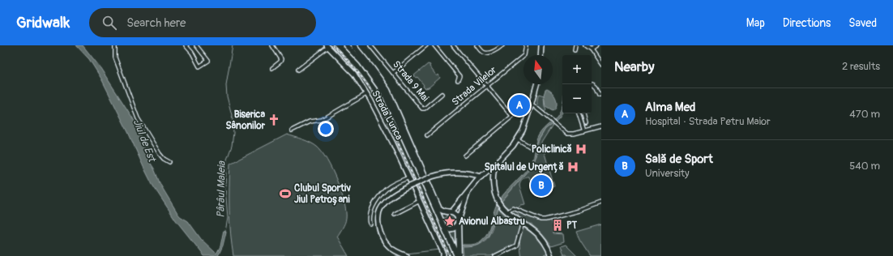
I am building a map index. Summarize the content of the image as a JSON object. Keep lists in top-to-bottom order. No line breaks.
{"streets":{"main road":["Strada Lunca"],"street":["Strada 9 Mai","Strada Vilelor"]},"water":["Jiul de Est","Pârâul Maleia"],"places":{"church":["Biserica Sânonilor"],"hospital":["Policlinică","Spitalul de Urgență"],"sports":["Clubul Sportiv Jiul Petroșani"],"place":["Avionul Albastru"],"building":["PT"]},"north":"top","page":{"header":"Gridwalk","search":"Search here","nav":["Map","Directions","Saved"],"heading":["Nearby","2 results"],"map_buttons":["+","−"],"list":[{"mark":"A","name":"Alma Med","note":"Hospital · Strada Petru Maior","value":"470 m"},{"mark":"B","name":"Sală de Sport","note":"University","value":"540 m"}],"pins":["A","B"]}}
